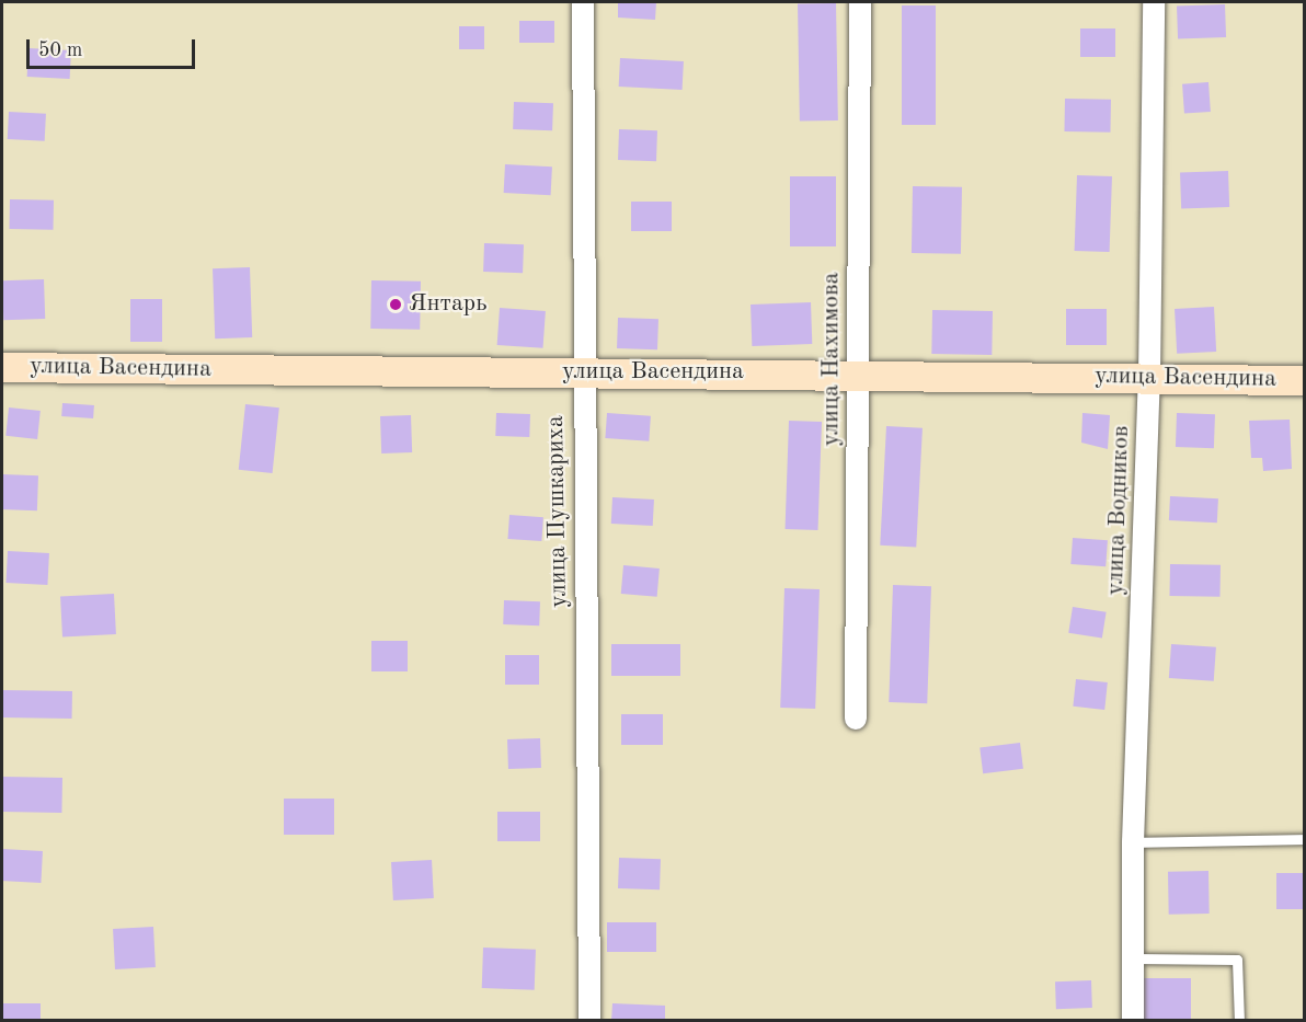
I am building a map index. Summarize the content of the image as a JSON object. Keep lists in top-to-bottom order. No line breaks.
{"streets":{"street":["улица Нахимова","улица Васендина","улица Водников","улица Пушкариха"]},"crossings":[["улица Нахимова","улица Васендина"],["улица Васендина","улица Водников"],["улица Васендина","улица Пушкариха"]],"places":["Янтарь"],"scale_bar":"50 m"}
